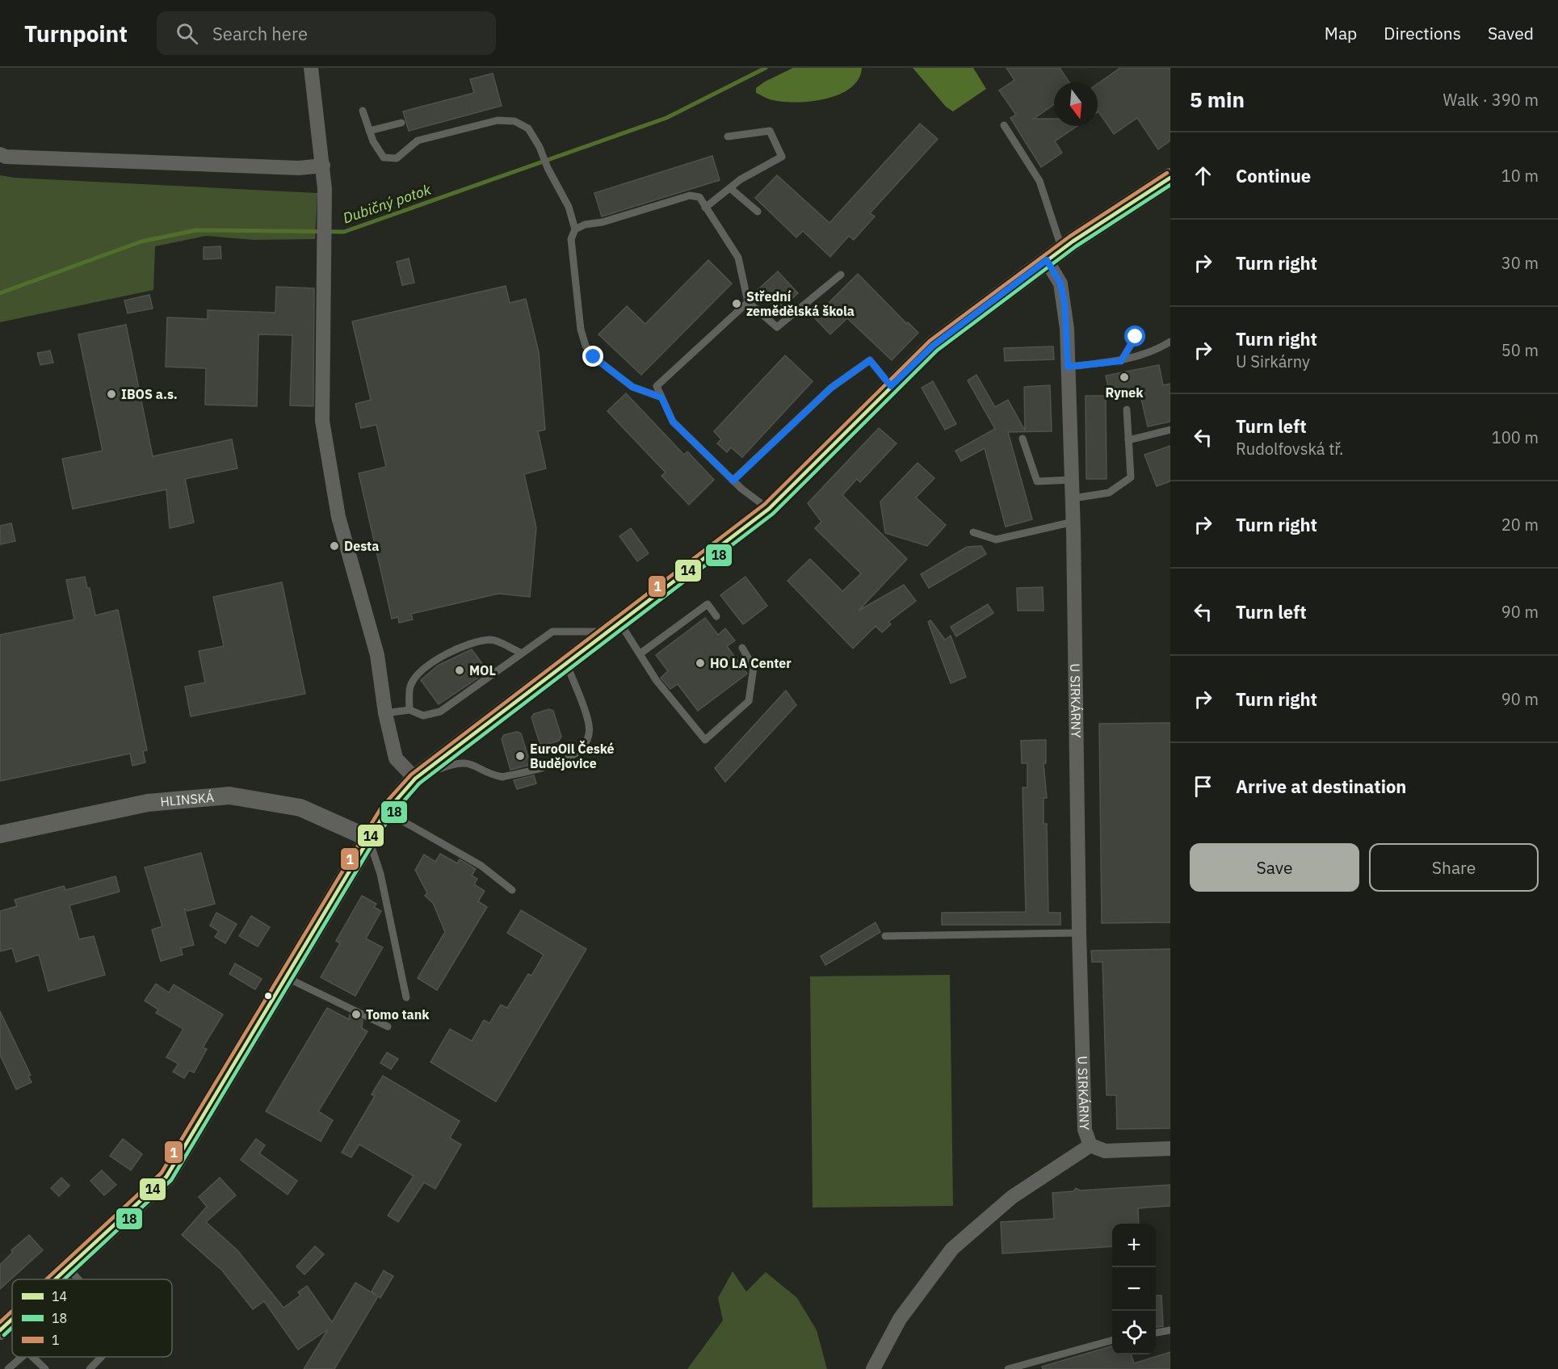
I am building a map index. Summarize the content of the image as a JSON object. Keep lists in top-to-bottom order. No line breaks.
{"streets":{"street":["U SIRKÁRNY","HLINSKÁ"]},"water":["Dubičný potok"],"places":["Střední zemědělská škola","Rynek","IBOS a.s.","Desta","HO LA Center","MOL","EuroOil České Budějovice","Tomo tank"],"lines":["transit line 1","transit line 14","transit line 18"],"legend":["14","18","1"],"north":"bottom","page":{"header":"Turnpoint","search":"Search here","nav":["Map","Directions","Saved"],"heading":["5 min","Walk · 390 m"],"list":[["Continue","10 m"],["Turn right","30 m"],["Turn right","U Sirkárny","50 m"],["Turn left","Rudolfovská tř.","100 m"],["Turn right","20 m"],["Turn left","90 m"],["Turn right","90 m"],"Arrive at destination"],"buttons":["Save","Share"],"map_buttons":["+","−"]}}
